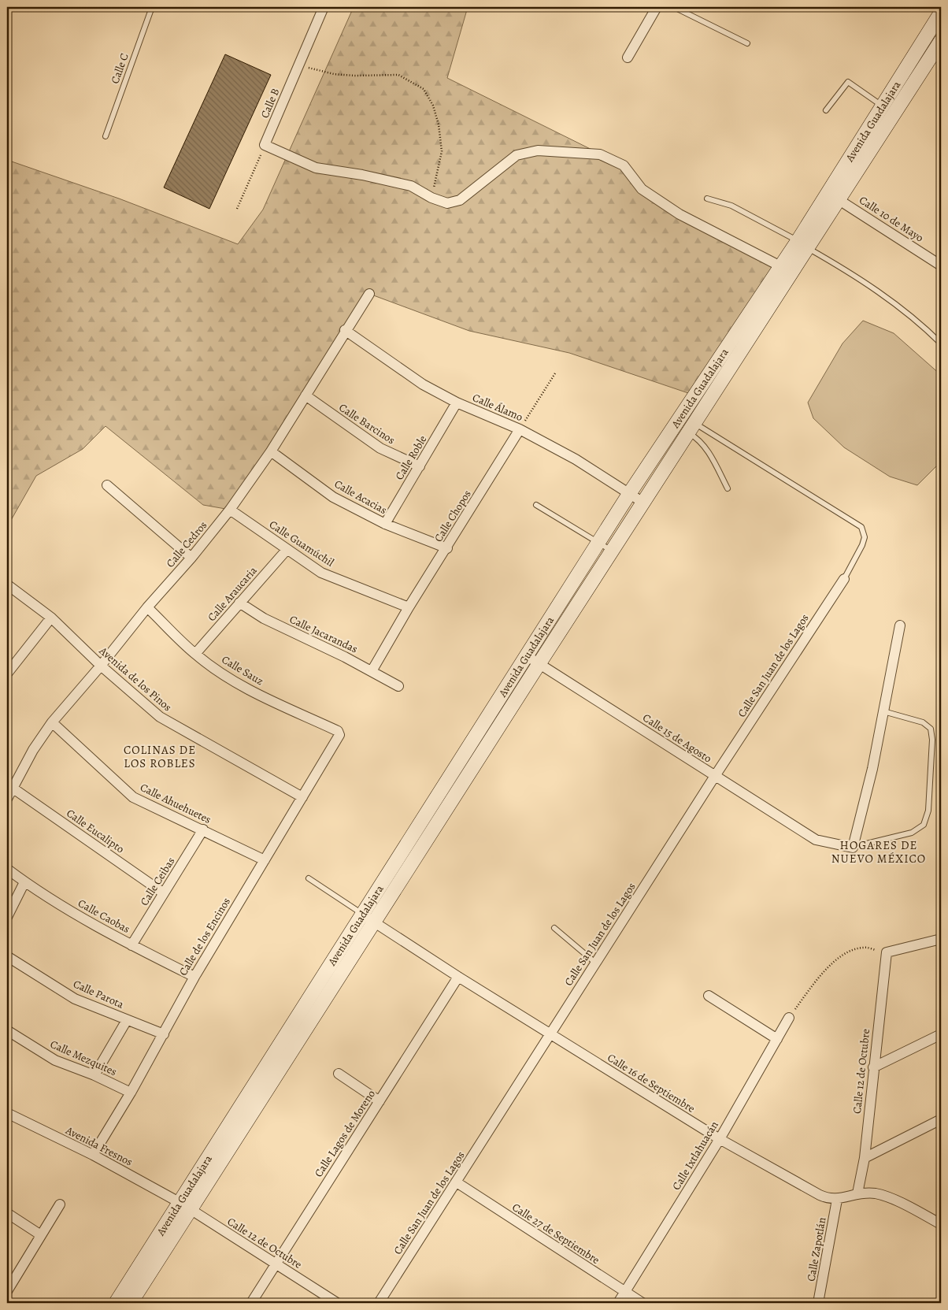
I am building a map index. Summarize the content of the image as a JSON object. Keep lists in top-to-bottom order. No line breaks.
{"streets":{"street":["Calle B","Avenida Guadalajara","Calle 10 de Mayo","Calle Álamo","Calle Barcinos","Calle Roble","Calle Acacias","Calle Chopos","Calle Guamúchil","Calle Cedros","Calle Araucaria","Calle Jacarandas","Calle San Juan de los Lagos","Calle Sauz","Avenida de los Pinos","Calle 15 de Agosto","Calle Ahuehuetes","Calle Eucalipto","Calle Ceibas","Calle Caobas","Calle de los Encinos","Calle Parota","Calle Mezquites","Calle 12 de Octubre","Calle 16 de Septiembre","Calle Lagos de Moreno","Avenida Fresnos","Calle Ixtlahuacán","Calle 27 de Septiembre","Calle Zapotlán"],"lane":["Calle C"]},"crossings":[["Avenida Guadalajara","Calle 10 de Mayo"],["Avenida Guadalajara","Calle Álamo"],["Avenida Guadalajara","Calle 15 de Agosto"],["Avenida Guadalajara","Calle 12 de Octubre"],["Avenida Guadalajara","Calle 16 de Septiembre"],["Avenida Guadalajara","Avenida Fresnos"],["Calle Álamo","Calle Roble"],["Calle Álamo","Calle Chopos"],["Calle Álamo","Calle Cedros"],["Calle Barcinos","Calle Roble"],["Calle Barcinos","Calle Cedros"],["Calle Roble","Calle Acacias"],["Calle Acacias","Calle Chopos"],["Calle Acacias","Calle Cedros"],["Calle Chopos","Calle Guamúchil"],["Calle Chopos","Calle Jacarandas"],["Calle Guamúchil","Calle Cedros"],["Calle Guamúchil","Calle Araucaria"],["Calle Cedros","Calle Sauz"],["Calle Cedros","Avenida de los Pinos"],["Calle Cedros","Calle Ahuehuetes"],["Calle Cedros","Calle Eucalipto"],["Calle Araucaria","Calle Jacarandas"],["Calle Araucaria","Calle Sauz"],["Calle San Juan de los Lagos","Calle 15 de Agosto"],["Calle San Juan de los Lagos","Calle 16 de Septiembre"],["Calle San Juan de los Lagos","Calle 27 de Septiembre"],["Calle Sauz","Calle de los Encinos"],["Avenida de los Pinos","Calle de los Encinos"],["Calle Ahuehuetes","Calle Ceibas"],["Calle Ahuehuetes","Calle de los Encinos"],["Calle Eucalipto","Calle Ceibas"],["Calle Ceibas","Calle Caobas"],["Calle Caobas","Calle de los Encinos"],["Calle de los Encinos","Calle Parota"],["Calle de los Encinos","Calle Mezquites"],["Calle de los Encinos","Avenida Fresnos"],["Calle 12 de Octubre","Calle 16 de Septiembre"],["Calle 12 de Octubre","Calle Lagos de Moreno"],["Calle 12 de Octubre","Avenida Fresnos"],["Calle 16 de Septiembre","Calle Lagos de Moreno"],["Calle 16 de Septiembre","Calle Ixtlahuacán"],["Calle 16 de Septiembre","Calle Zapotlán"],["Calle Ixtlahuacán","Calle 27 de Septiembre"]],"districts":["COLINAS DE LOS ROBLES","HOGARES DE NUEVO MÉXICO"]}
